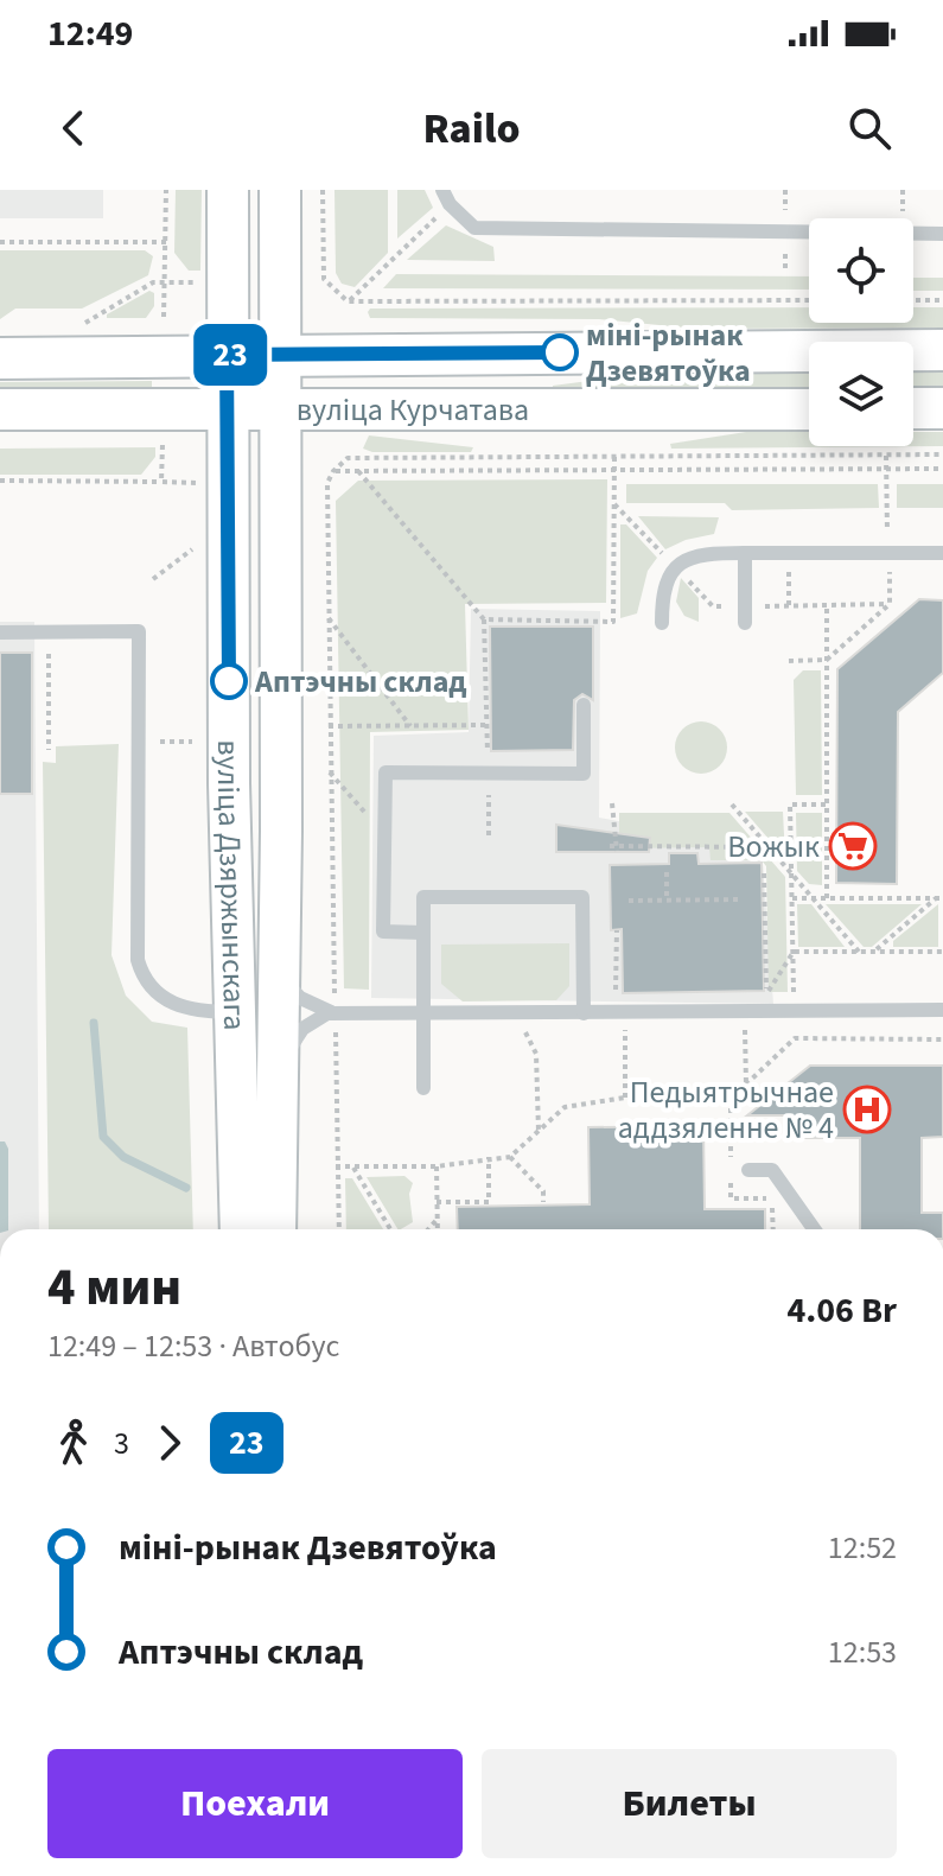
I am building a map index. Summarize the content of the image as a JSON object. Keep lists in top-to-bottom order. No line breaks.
{"streets":{"main road":["вуліца Курчатава","вуліца Дзяржынскага"]},"crossings":[["вуліца Курчатава","вуліца Дзяржынскага"]],"places":{"other":["міні-рынак Дзевятоўка","Аптэчны склад"],"supermarket":["Вожык"],"hospital":["Педыятрычнае аддзяленне № 4"]},"lines":["bus line 23"],"page":{"status":"12:49","header":"Railo","on_map":"23","heading":["4 мин","12:49 – 12:53 · Автобус","4.06 Br"],"legs":["3","23"],"list":[{"name":"міні-рынак Дзевятоўка","value":"12:52"},{"name":"Аптэчны склад","value":"12:53"}],"buttons":["Поехали","Билеты"]}}
